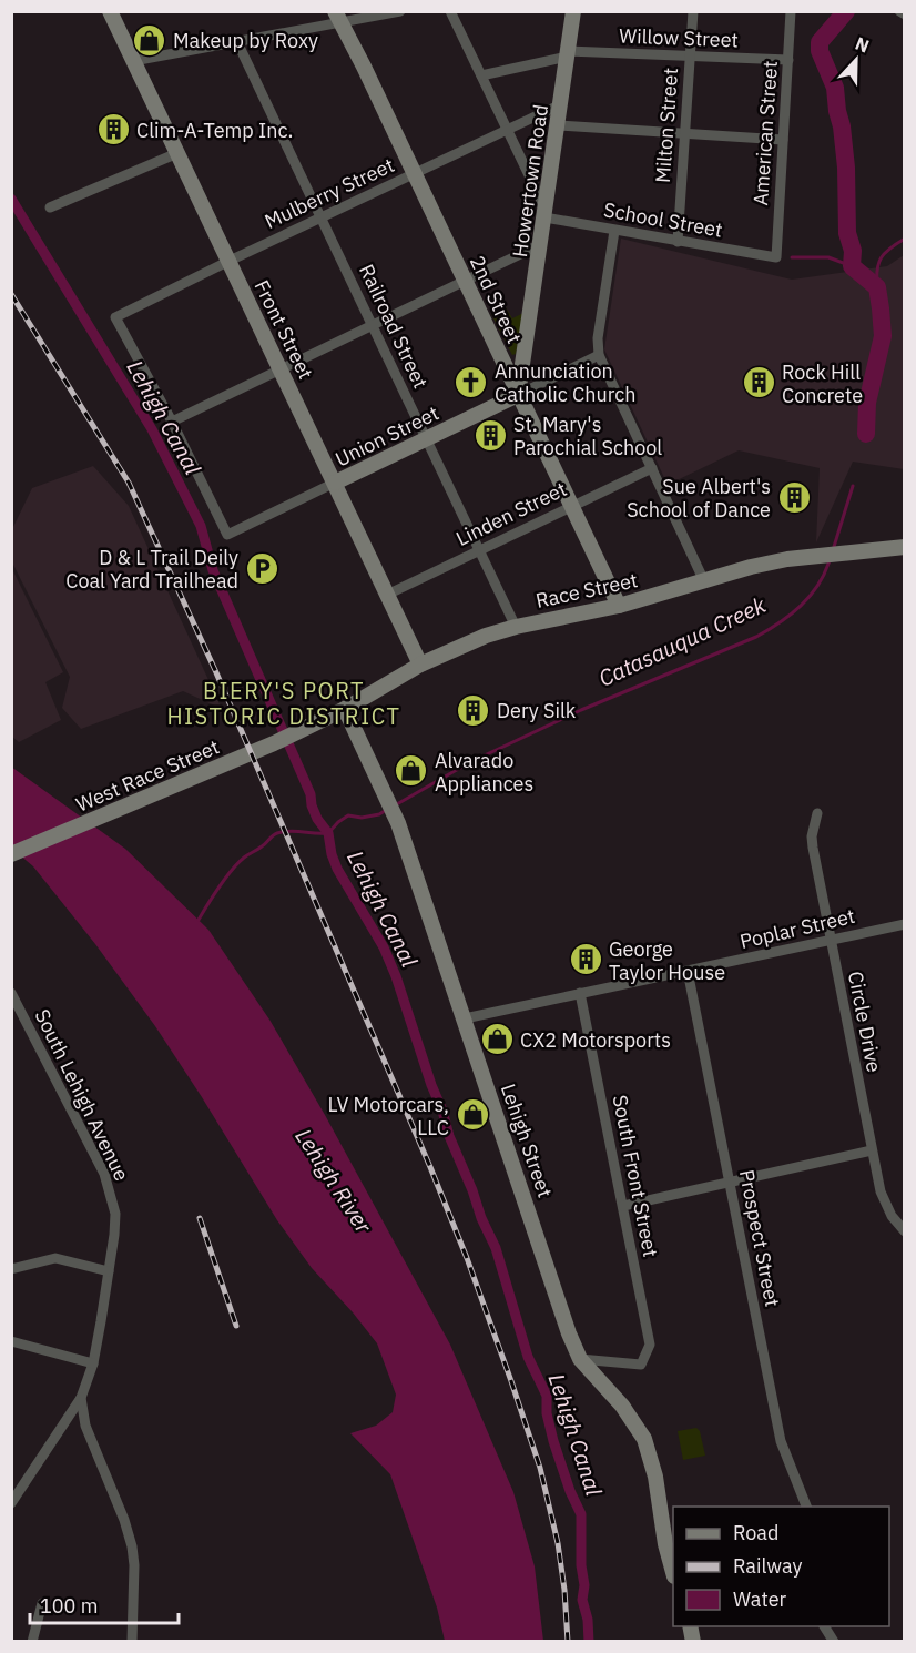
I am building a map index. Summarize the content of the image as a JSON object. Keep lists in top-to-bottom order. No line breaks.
{"streets":{"main road":["Howertown Road","2nd Street","Front Street","Union Street","Race Street","West Race Street","Lehigh Street"],"street":["Willow Street","Milton Street","American Street","Mulberry Street","School Street","Railroad Street","Linden Street","Poplar Street","Circle Drive","South Lehigh Avenue","South Front Street","Prospect Street"]},"crossings":[["Willow Street","Milton Street"],["Willow Street","American Street"],["Willow Street","Howertown Road"],["Milton Street","School Street"],["American Street","School Street"],["Howertown Road","Mulberry Street"],["Howertown Road","School Street"],["Howertown Road","2nd Street"],["Howertown Road","Union Street"],["Mulberry Street","2nd Street"],["Mulberry Street","Railroad Street"],["Mulberry Street","Front Street"],["Mulberry Street","Union Street"],["2nd Street","Union Street"],["2nd Street","Linden Street"],["2nd Street","Race Street"],["Railroad Street","Union Street"],["Railroad Street","Linden Street"],["Railroad Street","Race Street"],["Front Street","Union Street"],["Front Street","Linden Street"],["Front Street","Race Street"],["Race Street","West Race Street"],["Race Street","Lehigh Street"],["Poplar Street","Circle Drive"],["Poplar Street","Lehigh Street"],["Poplar Street","South Front Street"],["Poplar Street","Prospect Street"],["Lehigh Street","South Front Street"]],"districts":["BIERY'S PORT HISTORIC DISTRICT"],"water":["Lehigh Canal","Catasauqua Creek","Lehigh River"],"places":{"shop":["Makeup by Roxy","Alvarado Appliances","CX2 Motorsports","LV Motorcars, LLC"],"building":["Clim-A-Temp Inc.","Rock Hill Concrete","St. Mary's Parochial School","Sue Albert's School of Dance","Dery Silk","George Taylor House"],"church":["Annunciation Catholic Church"],"parking":["D & L Trail Deily Coal Yard Trailhead"]},"legend":["Road","Railway","Water"],"scale_bar":"100 m","north":"top"}
